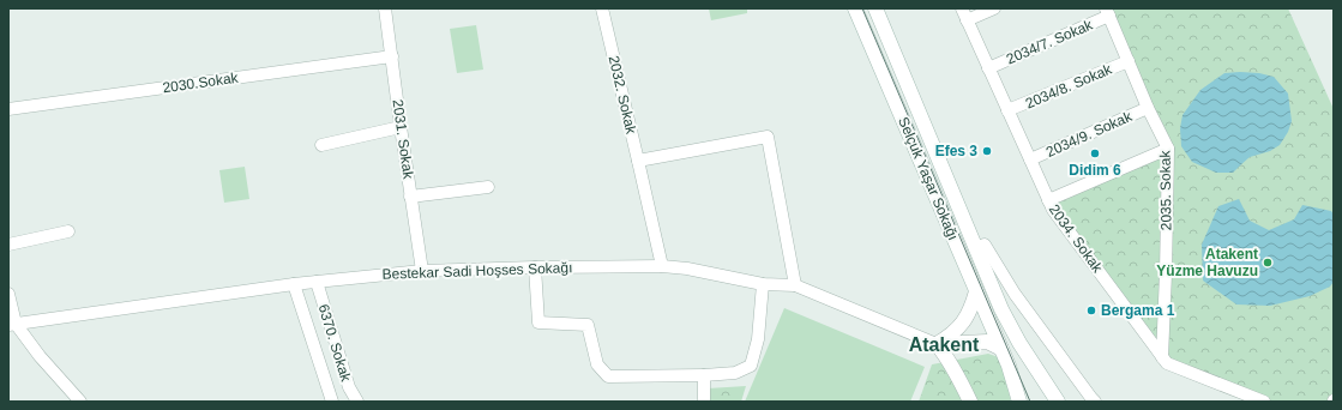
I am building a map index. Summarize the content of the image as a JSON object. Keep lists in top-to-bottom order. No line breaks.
{"streets":{"main road":["Selçuk Yaşar Sokağı"],"street":["2034/7. Sokak","2030.Sokak","2034/8. Sokak","2032. Sokak","2034/9. Sokak","2031. Sokak","2035. Sokak","2034. Sokak","Bestekar Sadi Hoşses Sokağı","6370. Sokak"]},"crossings":[["2034/7. Sokak","2035. Sokak"],["2034/7. Sokak","2034. Sokak"],["2030.Sokak","2031. Sokak"],["2034/8. Sokak","2035. Sokak"],["2034/8. Sokak","2034. Sokak"],["2032. Sokak","Bestekar Sadi Hoşses Sokağı"],["2034/9. Sokak","2035. Sokak"],["2034/9. Sokak","2034. Sokak"],["2031. Sokak","Bestekar Sadi Hoşses Sokağı"],["2035. Sokak","2034. Sokak"],["Bestekar Sadi Hoşses Sokağı","6370. Sokak"]],"districts":["Atakent"],"places":["Efes 3","Didim 6","Atakent Yüzme Havuzu","Bergama 1"]}
